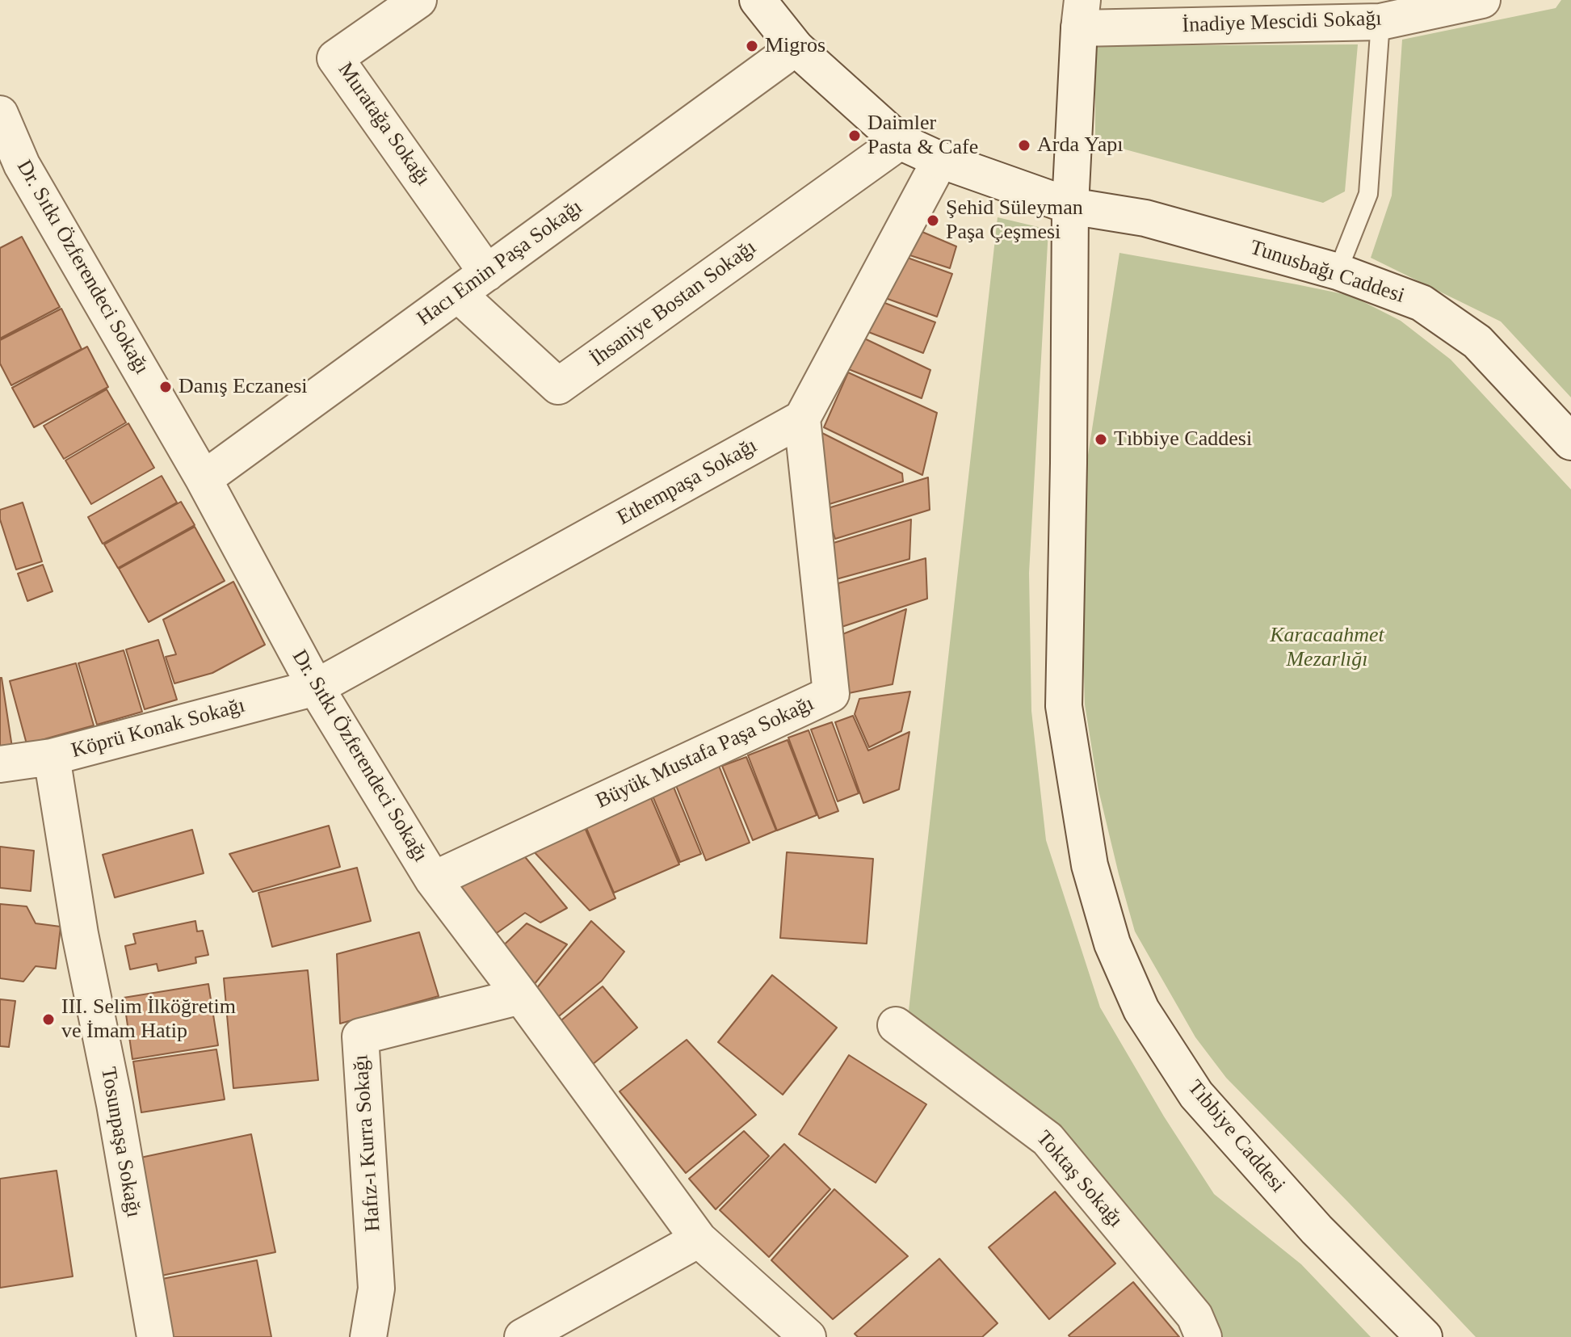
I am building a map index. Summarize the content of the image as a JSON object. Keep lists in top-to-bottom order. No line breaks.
{"streets":{"street":["İnadiye Mescidi Sokağı","Muratağa Sokağı","Hacı Emin Paşa Sokağı","Dr. Sıtkı Özferendeci Sokağı","Tunusbağı Caddesi","İhsaniye Bostan Sokağı","Ethempaşa Sokağı","Köprü Konak Sokağı","Büyük Mustafa Paşa Sokağı","Tıbbiye Caddesi","Tosunpaşa Sokağı","Hafız-ı Kurra Sokağı","Toktaş Sokağı"]},"crossings":[["İnadiye Mescidi Sokağı","Tıbbiye Caddesi"],["Muratağa Sokağı","Hacı Emin Paşa Sokağı"],["Hacı Emin Paşa Sokağı","Dr. Sıtkı Özferendeci Sokağı"],["Hacı Emin Paşa Sokağı","Tunusbağı Caddesi"],["Hacı Emin Paşa Sokağı","İhsaniye Bostan Sokağı"],["Dr. Sıtkı Özferendeci Sokağı","Ethempaşa Sokağı"],["Dr. Sıtkı Özferendeci Sokağı","Köprü Konak Sokağı"],["Dr. Sıtkı Özferendeci Sokağı","Büyük Mustafa Paşa Sokağı"],["Dr. Sıtkı Özferendeci Sokağı","Hafız-ı Kurra Sokağı"],["Tunusbağı Caddesi","İhsaniye Bostan Sokağı"],["Tunusbağı Caddesi","Tıbbiye Caddesi"],["Ethempaşa Sokağı","Köprü Konak Sokağı"],["Ethempaşa Sokağı","Büyük Mustafa Paşa Sokağı"],["Köprü Konak Sokağı","Tosunpaşa Sokağı"]],"parks":["Karacaahmet Mezarlığı"],"places":["Migros","Daimler Pasta & Cafe","Arda Yapı","Şehid Süleyman Paşa Çeşmesi","Danış Eczanesi","Tıbbiye Caddesi","III. Selim İlköğretim ve İmam Hatip"]}
